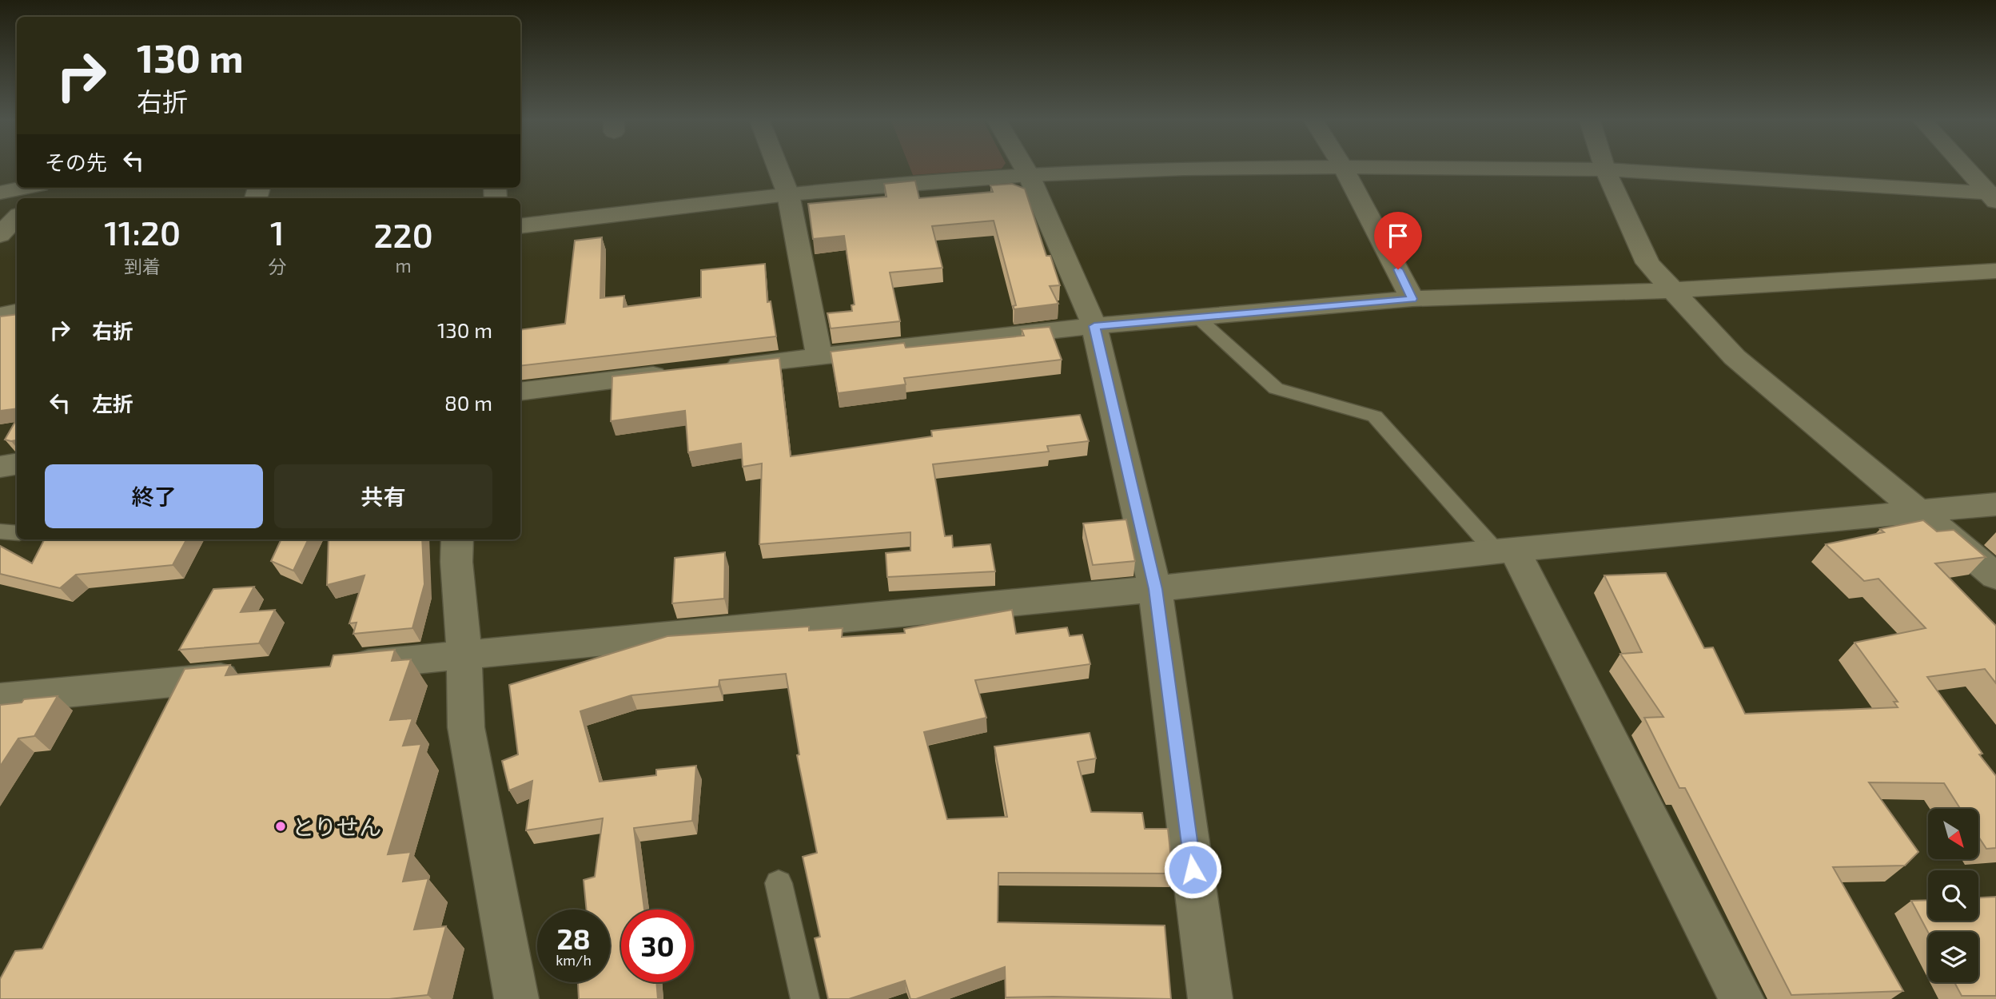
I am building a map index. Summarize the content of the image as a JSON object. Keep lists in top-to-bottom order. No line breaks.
{"places":["とりせん"],"north":"bottom right","page":{"turn":["130 m","右折"],"then":"その先","eta":["11:20","到着","1","分","220","m"],"list":[{"name":"右折","value":"130 m"},{"name":"左折","value":"80 m"}],"buttons":["終了","共有"],"speed":"28 km/h","limit":"30"}}
